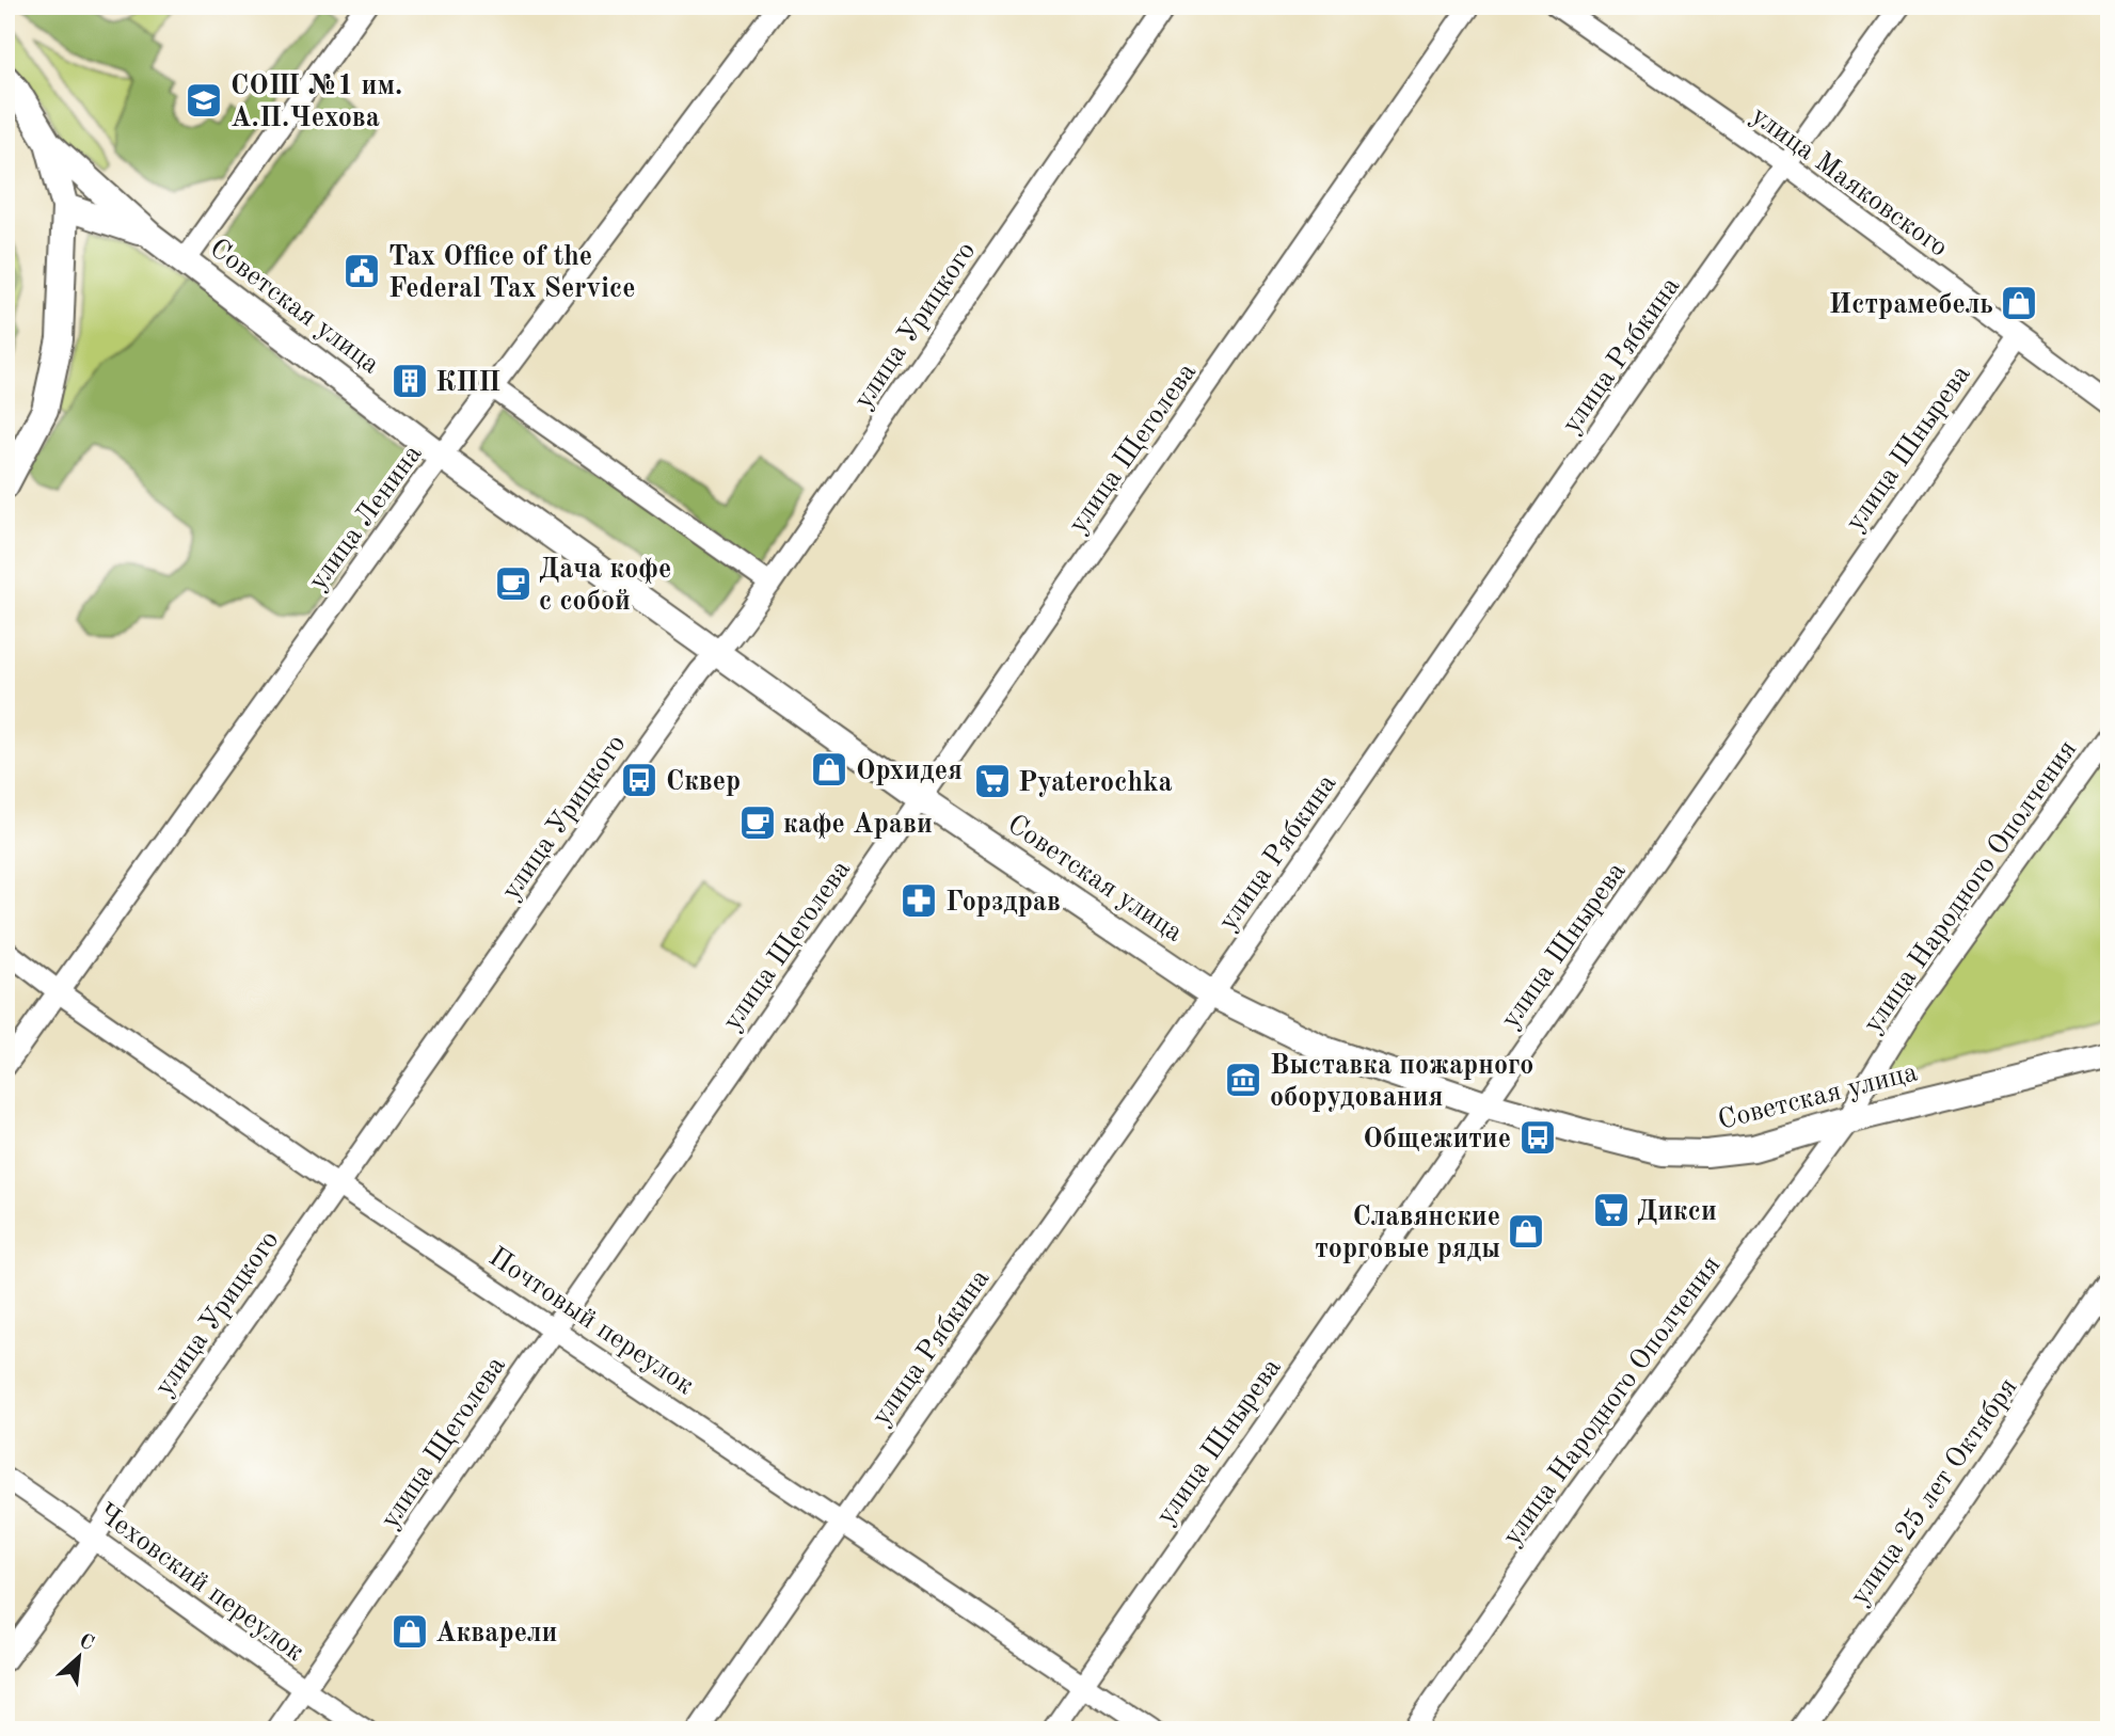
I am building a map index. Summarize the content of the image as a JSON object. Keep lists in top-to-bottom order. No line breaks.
{"streets":{"main road":["Советская улица"],"street":["улица Маяковского","улица Урицкого","улица Рябкина","улица Щеголева","улица Шнырева","улица Ленина","улица Народного Ополчения","Почтовый переулок","улица 25 лет Октября","Чеховский переулок"]},"crossings":[["улица Маяковского","улица Рябкина"],["улица Маяковского","улица Шнырева"],["Советская улица","улица Урицкого"],["Советская улица","улица Рябкина"],["Советская улица","улица Щеголева"],["Советская улица","улица Шнырева"],["Советская улица","улица Ленина"],["Советская улица","улица Народного Ополчения"],["улица Урицкого","Почтовый переулок"],["улица Урицкого","Чеховский переулок"],["улица Рябкина","Почтовый переулок"],["улица Щеголева","Почтовый переулок"],["улица Щеголева","Чеховский переулок"],["улица Шнырева","Почтовый переулок"],["улица Ленина","Почтовый переулок"]],"places":{"school or university":["СОШ №1 им. А.П.Чехова"],"public building":["Tax Office of the Federal Tax Service"],"shop":["Истрамебель","Орхидея","Славянские торговые ряды","Акварели"],"building":["КПП"],"cafe":["Дача кофе с собой","кафе Арави"],"bus stop":["Сквер","Общежитие"],"supermarket":["Pyaterochka","Дикси"],"pharmacy":["Горздрав"],"museum":["Выставка пожарного оборудования"]},"north":"top right"}
